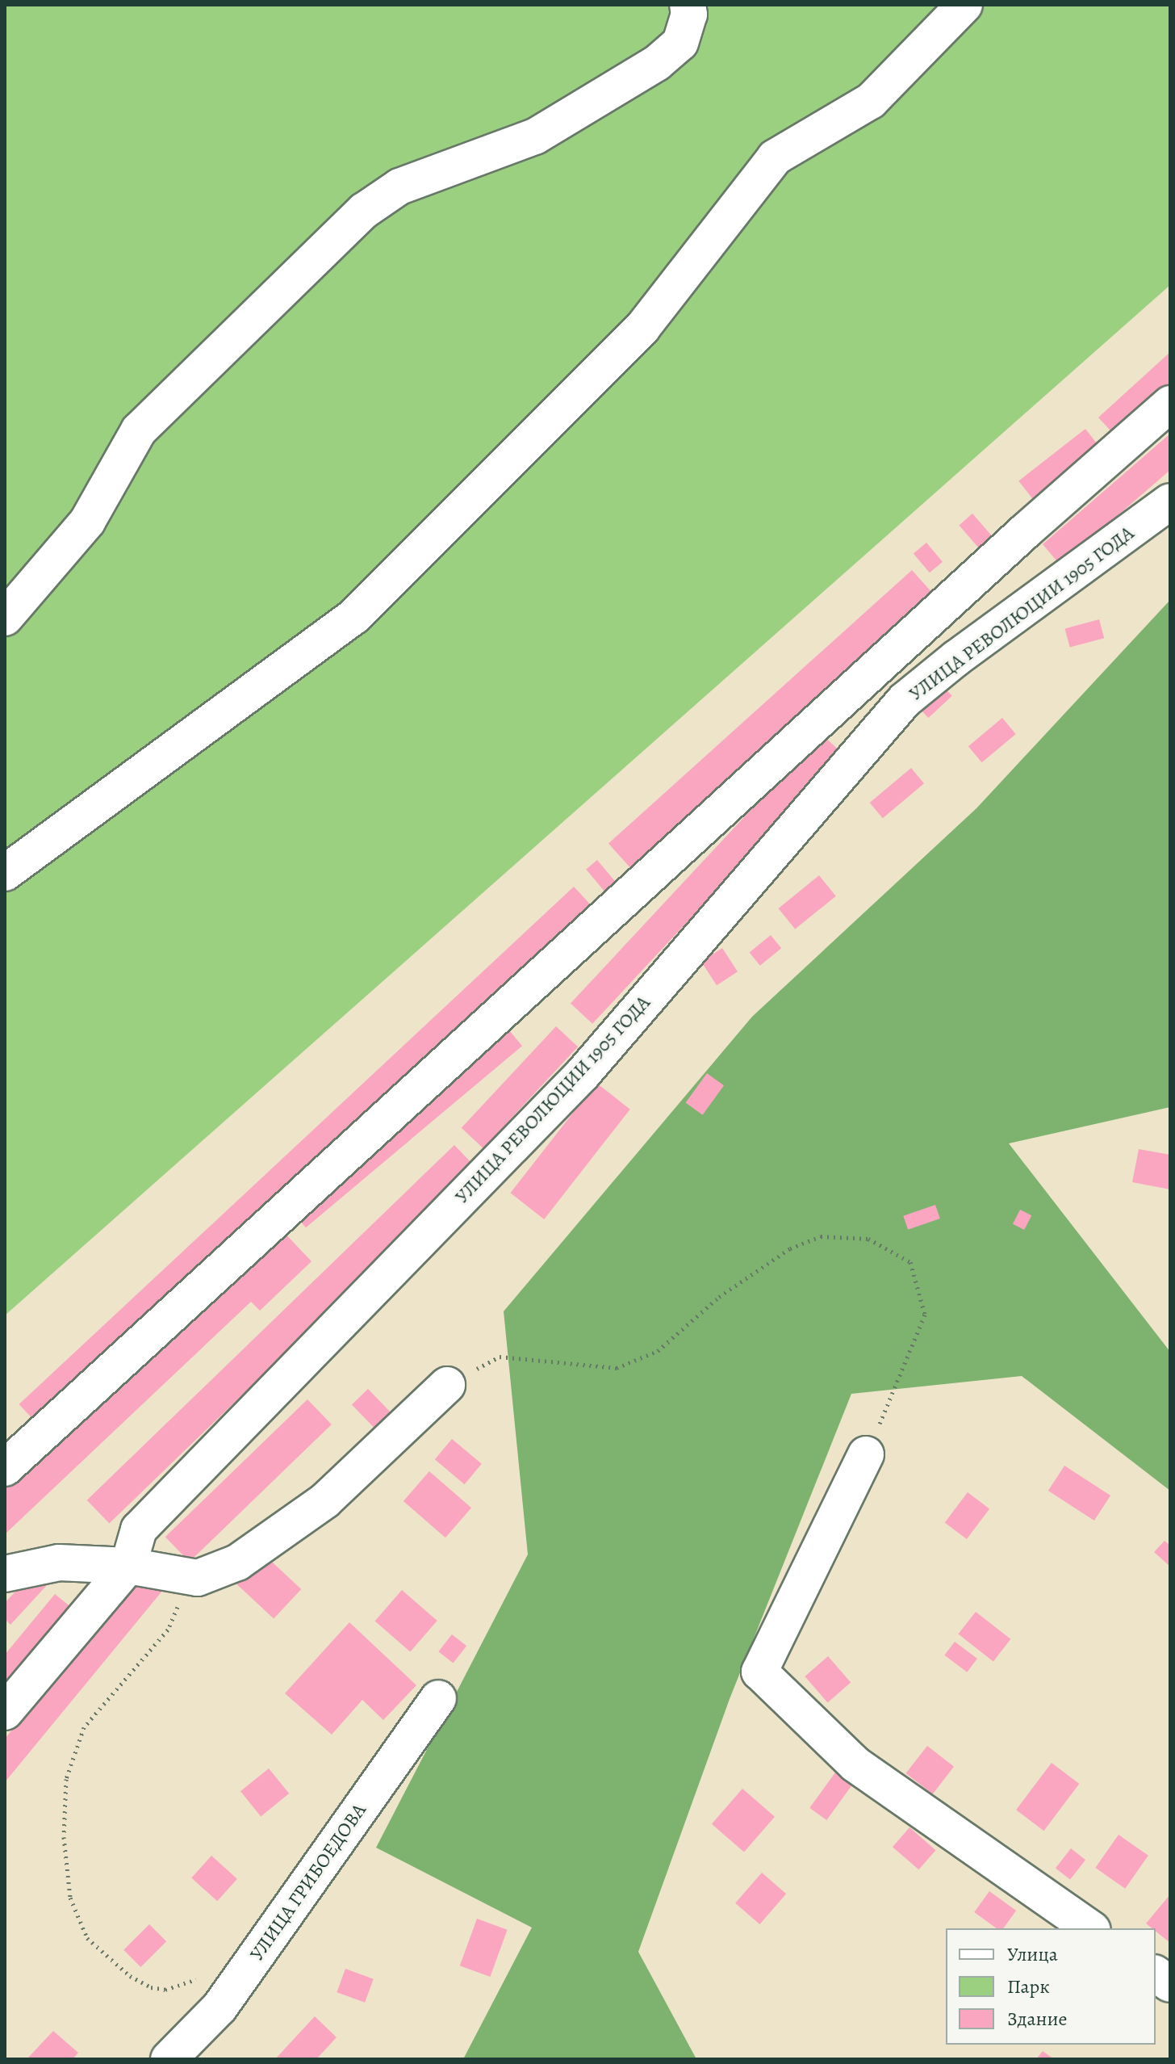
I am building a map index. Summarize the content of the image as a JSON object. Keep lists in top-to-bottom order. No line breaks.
{"streets":{"street":["УЛИЦА РЕВОЛЮЦИИ 1905 ГОДА","УЛИЦА ГРИБОЕДОВА"]},"legend":["Улица","Парк","Здание"]}
